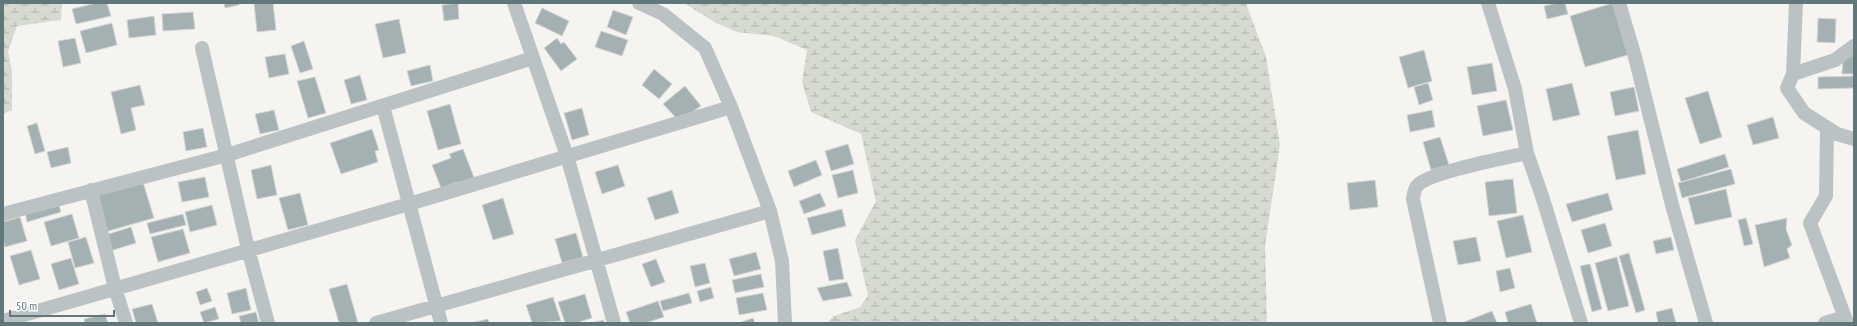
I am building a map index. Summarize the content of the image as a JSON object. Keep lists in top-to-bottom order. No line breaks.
{"scale_bar":"50 m"}
